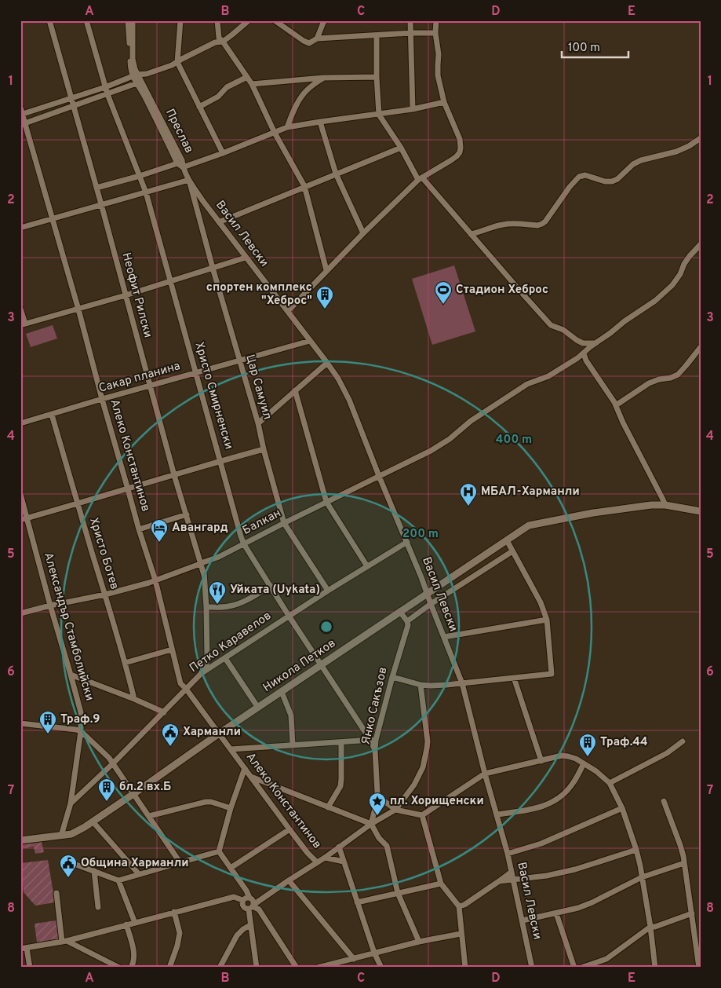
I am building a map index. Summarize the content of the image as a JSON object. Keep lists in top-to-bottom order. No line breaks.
{"streets":{"street":["Преслав","Васил Левски","Неофит Рилски","Сакар планина","Цар Самуил","Христо Смирненски","Алеко Константинов","Балкан","Христо Ботев","Александър Стамболийски","Петко Каравелов","Никола Петков","Янко Сакъзов"]},"crossings":[["Преслав","Васил Левски"],["Васил Левски","Сакар планина"],["Васил Левски","Цар Самуил"],["Васил Левски","Балкан"],["Васил Левски","Петко Каравелов"],["Васил Левски","Никола Петков"],["Неофит Рилски","Сакар планина"],["Неофит Рилски","Балкан"],["Неофит Рилски","Петко Каравелов"],["Сакар планина","Цар Самуил"],["Сакар планина","Христо Смирненски"],["Сакар планина","Алеко Константинов"],["Сакар планина","Христо Ботев"],["Цар Самуил","Балкан"],["Цар Самуил","Петко Каравелов"],["Христо Смирненски","Балкан"],["Христо Смирненски","Петко Каравелов"],["Христо Смирненски","Никола Петков"],["Христо Смирненски","Янко Сакъзов"],["Алеко Константинов","Балкан"],["Алеко Константинов","Петко Каравелов"],["Алеко Константинов","Никола Петков"],["Балкан","Христо Ботев"],["Балкан","Александър Стамболийски"],["Александър Стамболийски","Петко Каравелов"],["Александър Стамболийски","Никола Петков"]],"places":{"sports":["Стадион Хеброс"],"building":["спортен комплекс \"Хеброс\"","Траф.9","Траф.44","бл.2 вх.Б"],"hospital":["МБАЛ-Харманли"],"hotel":["Авангард"],"restaurant":["Уйката (Uykata)"],"public building":["Харманли","Община Харманли"],"place":["пл. Хорищенски"]},"scale_bar":"100 m","grid":{"columns":["A","B","C","D","E"],"rows":["1","2","3","4","5","6","7","8"]},"rings":["400 m","200 m"]}
